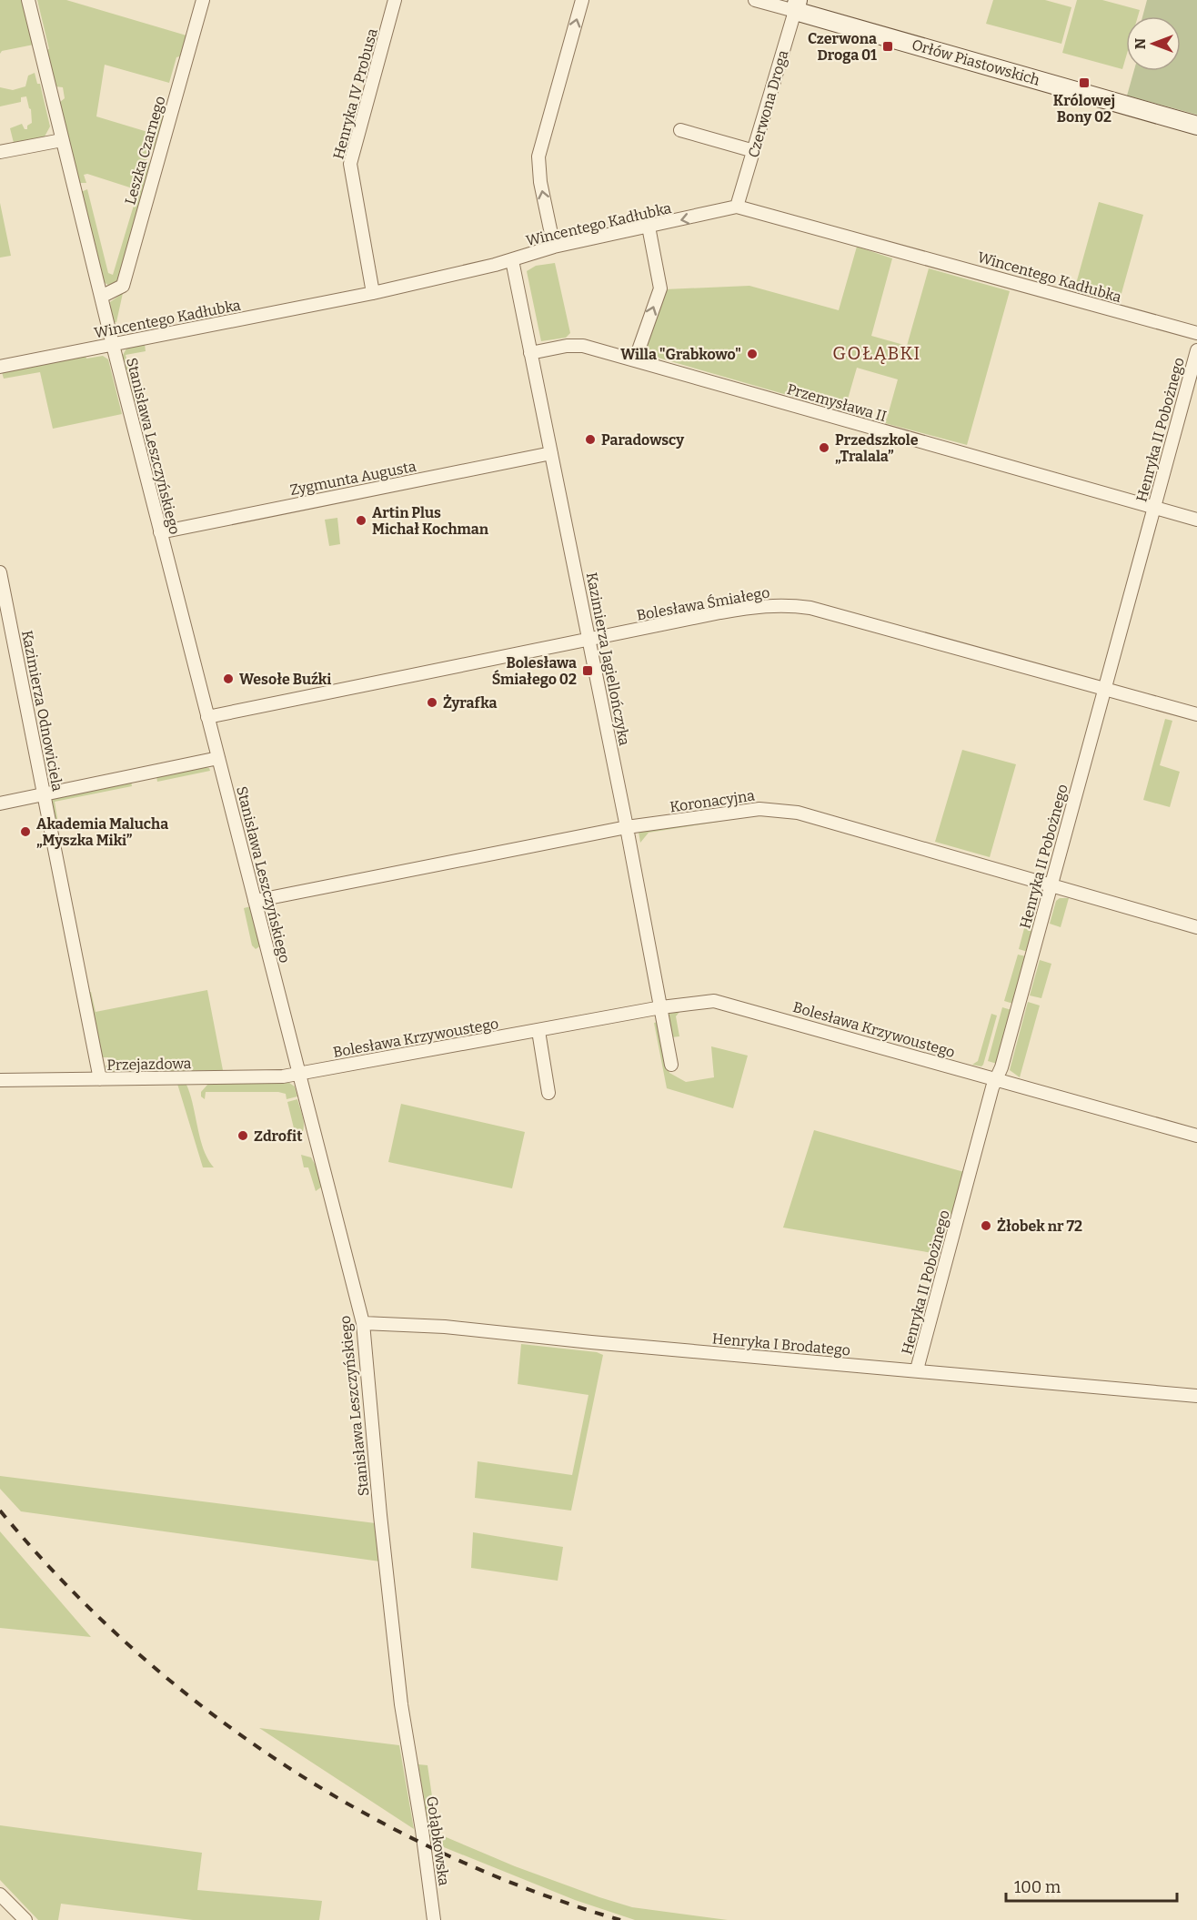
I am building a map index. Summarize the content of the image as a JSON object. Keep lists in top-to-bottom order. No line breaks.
{"streets":{"street":["Orłów Piastowskich","Henryka IV Probusa","Czerwona Droga","Leszka Czarnego","Wincentego Kadłubka","Przemysława II","Henryka II Pobożnego","Stanisława Leszczyńskiego","Zygmunta Augusta","Bolesława Śmiałego","Kazimierza Jagiellończyka","Kazimierza Odnowiciela","Koronacyjna","Bolesława Krzywoustego","Przejazdowa","Henryka I Brodatego","Gołąbkowska"]},"crossings":[["Orłów Piastowskich","Czerwona Droga"],["Henryka IV Probusa","Wincentego Kadłubka"],["Czerwona Droga","Wincentego Kadłubka"],["Leszka Czarnego","Stanisława Leszczyńskiego"],["Wincentego Kadłubka","Stanisława Leszczyńskiego"],["Wincentego Kadłubka","Kazimierza Jagiellończyka"],["Przemysława II","Henryka II Pobożnego"],["Przemysława II","Kazimierza Jagiellończyka"],["Henryka II Pobożnego","Bolesława Śmiałego"],["Henryka II Pobożnego","Koronacyjna"],["Henryka II Pobożnego","Bolesława Krzywoustego"],["Henryka II Pobożnego","Henryka I Brodatego"],["Stanisława Leszczyńskiego","Zygmunta Augusta"],["Stanisława Leszczyńskiego","Bolesława Śmiałego"],["Stanisława Leszczyńskiego","Koronacyjna"],["Stanisława Leszczyńskiego","Bolesława Krzywoustego"],["Stanisława Leszczyńskiego","Przejazdowa"],["Stanisława Leszczyńskiego","Henryka I Brodatego"],["Stanisława Leszczyńskiego","Gołąbkowska"],["Zygmunta Augusta","Kazimierza Jagiellończyka"],["Bolesława Śmiałego","Kazimierza Jagiellończyka"],["Kazimierza Jagiellończyka","Koronacyjna"],["Kazimierza Jagiellończyka","Bolesława Krzywoustego"],["Kazimierza Odnowiciela","Przejazdowa"],["Bolesława Krzywoustego","Przejazdowa"]],"districts":["GOŁĄBKI"],"places":{"transit":["Czerwona Droga 01","Królowej Bony 02","Bolesława Śmiałego 02"],"other":["Willa \"Grabkowo\"","Paradowscy","Przedszkole „Tralala”","Artin Plus Michał Kochman","Wesołe Buźki","Żyrafka","Akademia Malucha „Myszka Miki”","Zdrofit","Żłobek nr 72"]},"scale_bar":"100 m","north":"left"}
